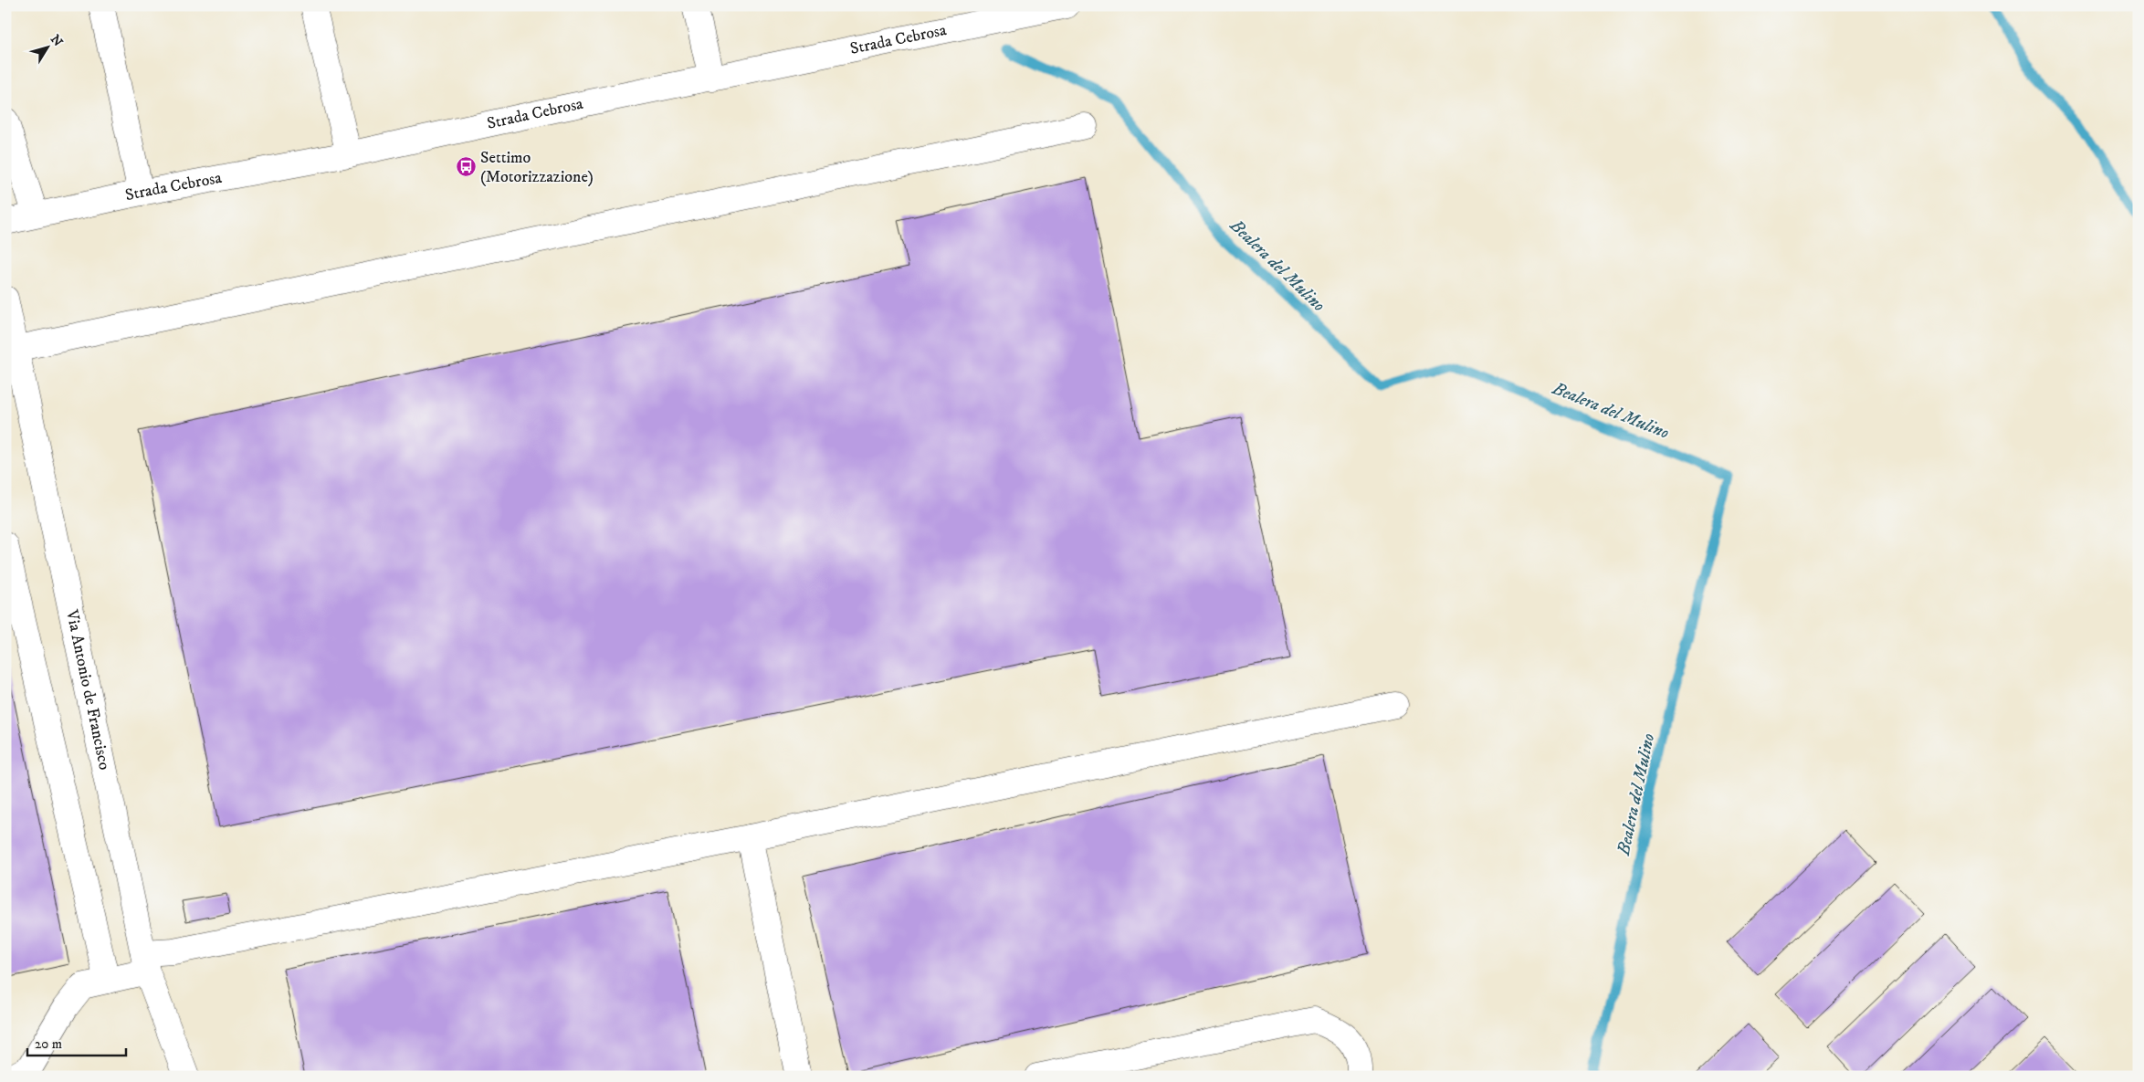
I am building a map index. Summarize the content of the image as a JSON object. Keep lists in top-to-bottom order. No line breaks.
{"streets":{"main road":["Strada Cebrosa","Via Antonio de Francisco"]},"water":["Bealera del Mulino"],"places":{"bus stop":["Settimo (Motorizzazione)"]},"scale_bar":"20 m","north":"top right"}
